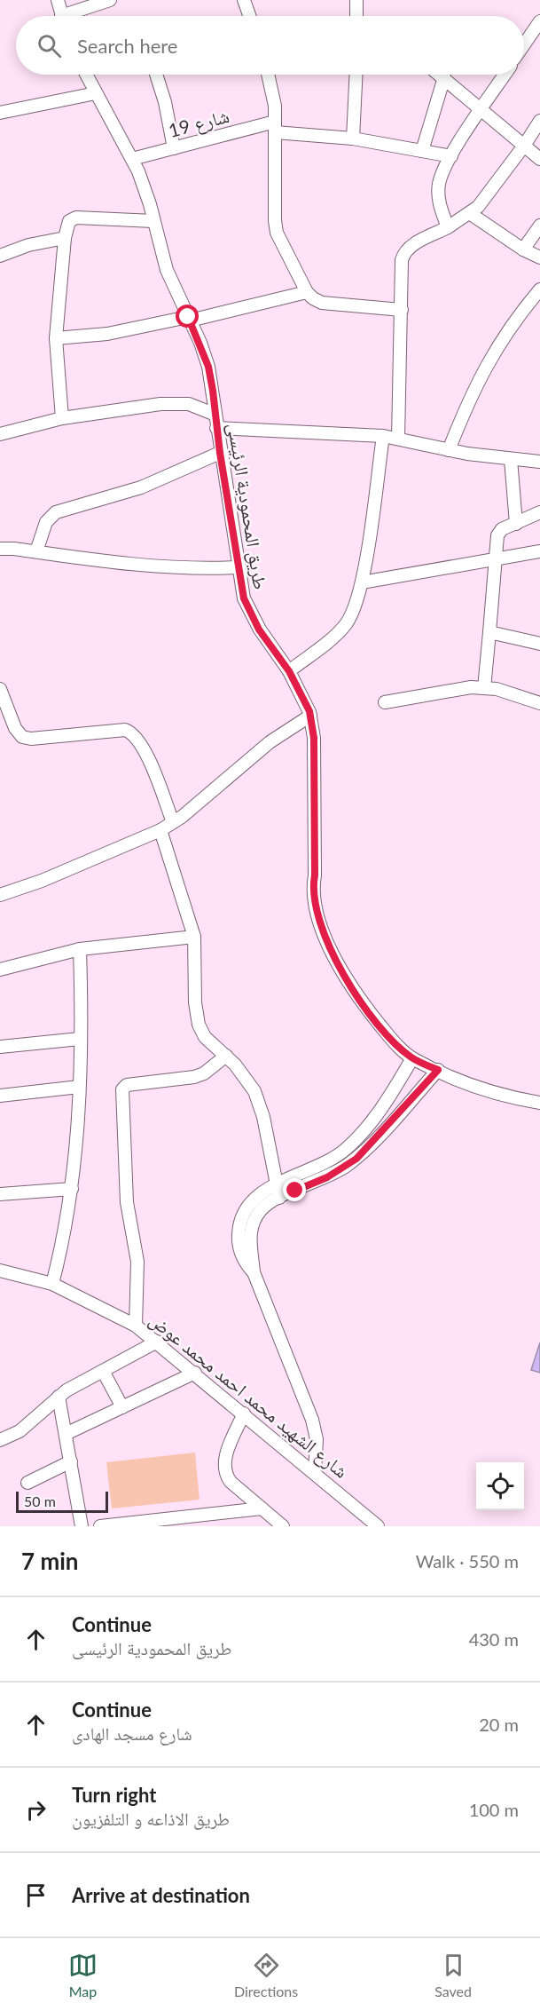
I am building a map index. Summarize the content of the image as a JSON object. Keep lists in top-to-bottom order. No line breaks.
{"streets":{"street":["شارع 19","طريق المحمودية الرئيسى","شارع الشهيد محمد احمد محمد عوض"]},"crossings":[["شارع 19","طريق المحمودية الرئيسى"]],"scale_bar":"50 m","page":{"search":"Search here","scale":"50 m","heading":["7 min","Walk · 550 m"],"list":[["Continue","طريق المحمودية الرئيسى","430 m"],["Continue","شارع مسجد الهادى","20 m"],["Turn right","طريق الاذاعه و التلفزيون","100 m"],"Arrive at destination"],"nav":["Map","Directions","Saved"]}}
